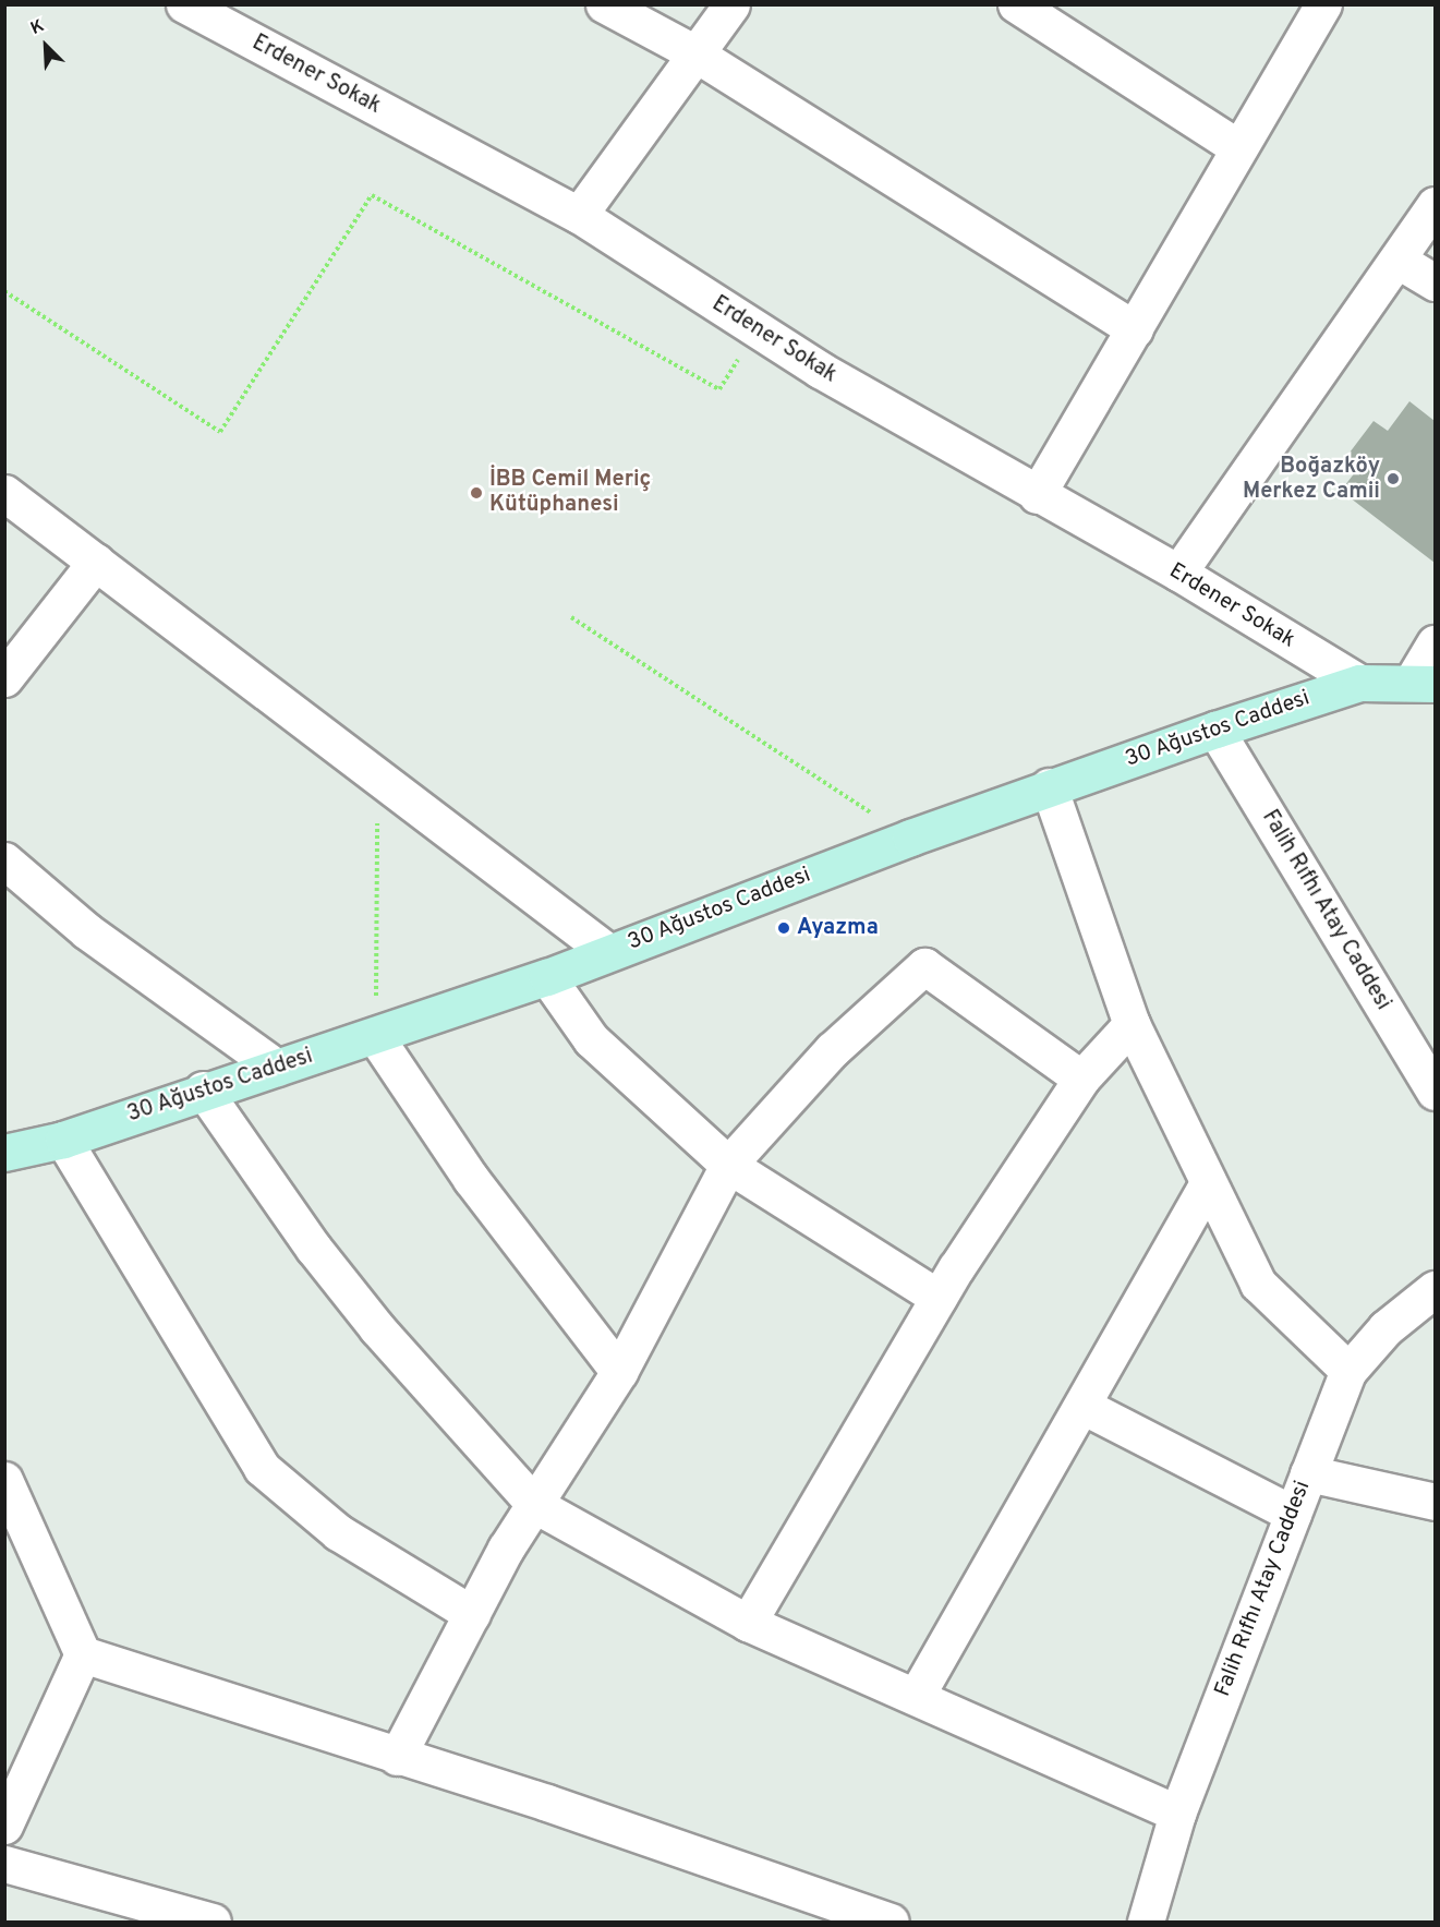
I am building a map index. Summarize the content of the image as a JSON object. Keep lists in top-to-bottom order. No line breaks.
{"streets":{"main road":["30 Ağustos Caddesi"],"street":["Erdener Sokak","Falih Rıfhı Atay Caddesi"]},"crossings":[["Erdener Sokak","30 Ağustos Caddesi"],["30 Ağustos Caddesi","Falih Rıfhı Atay Caddesi"]],"places":["Boğazköy Merkez Camii","İBB Cemil Meriç Kütüphanesi","Ayazma"],"north":"top left"}
